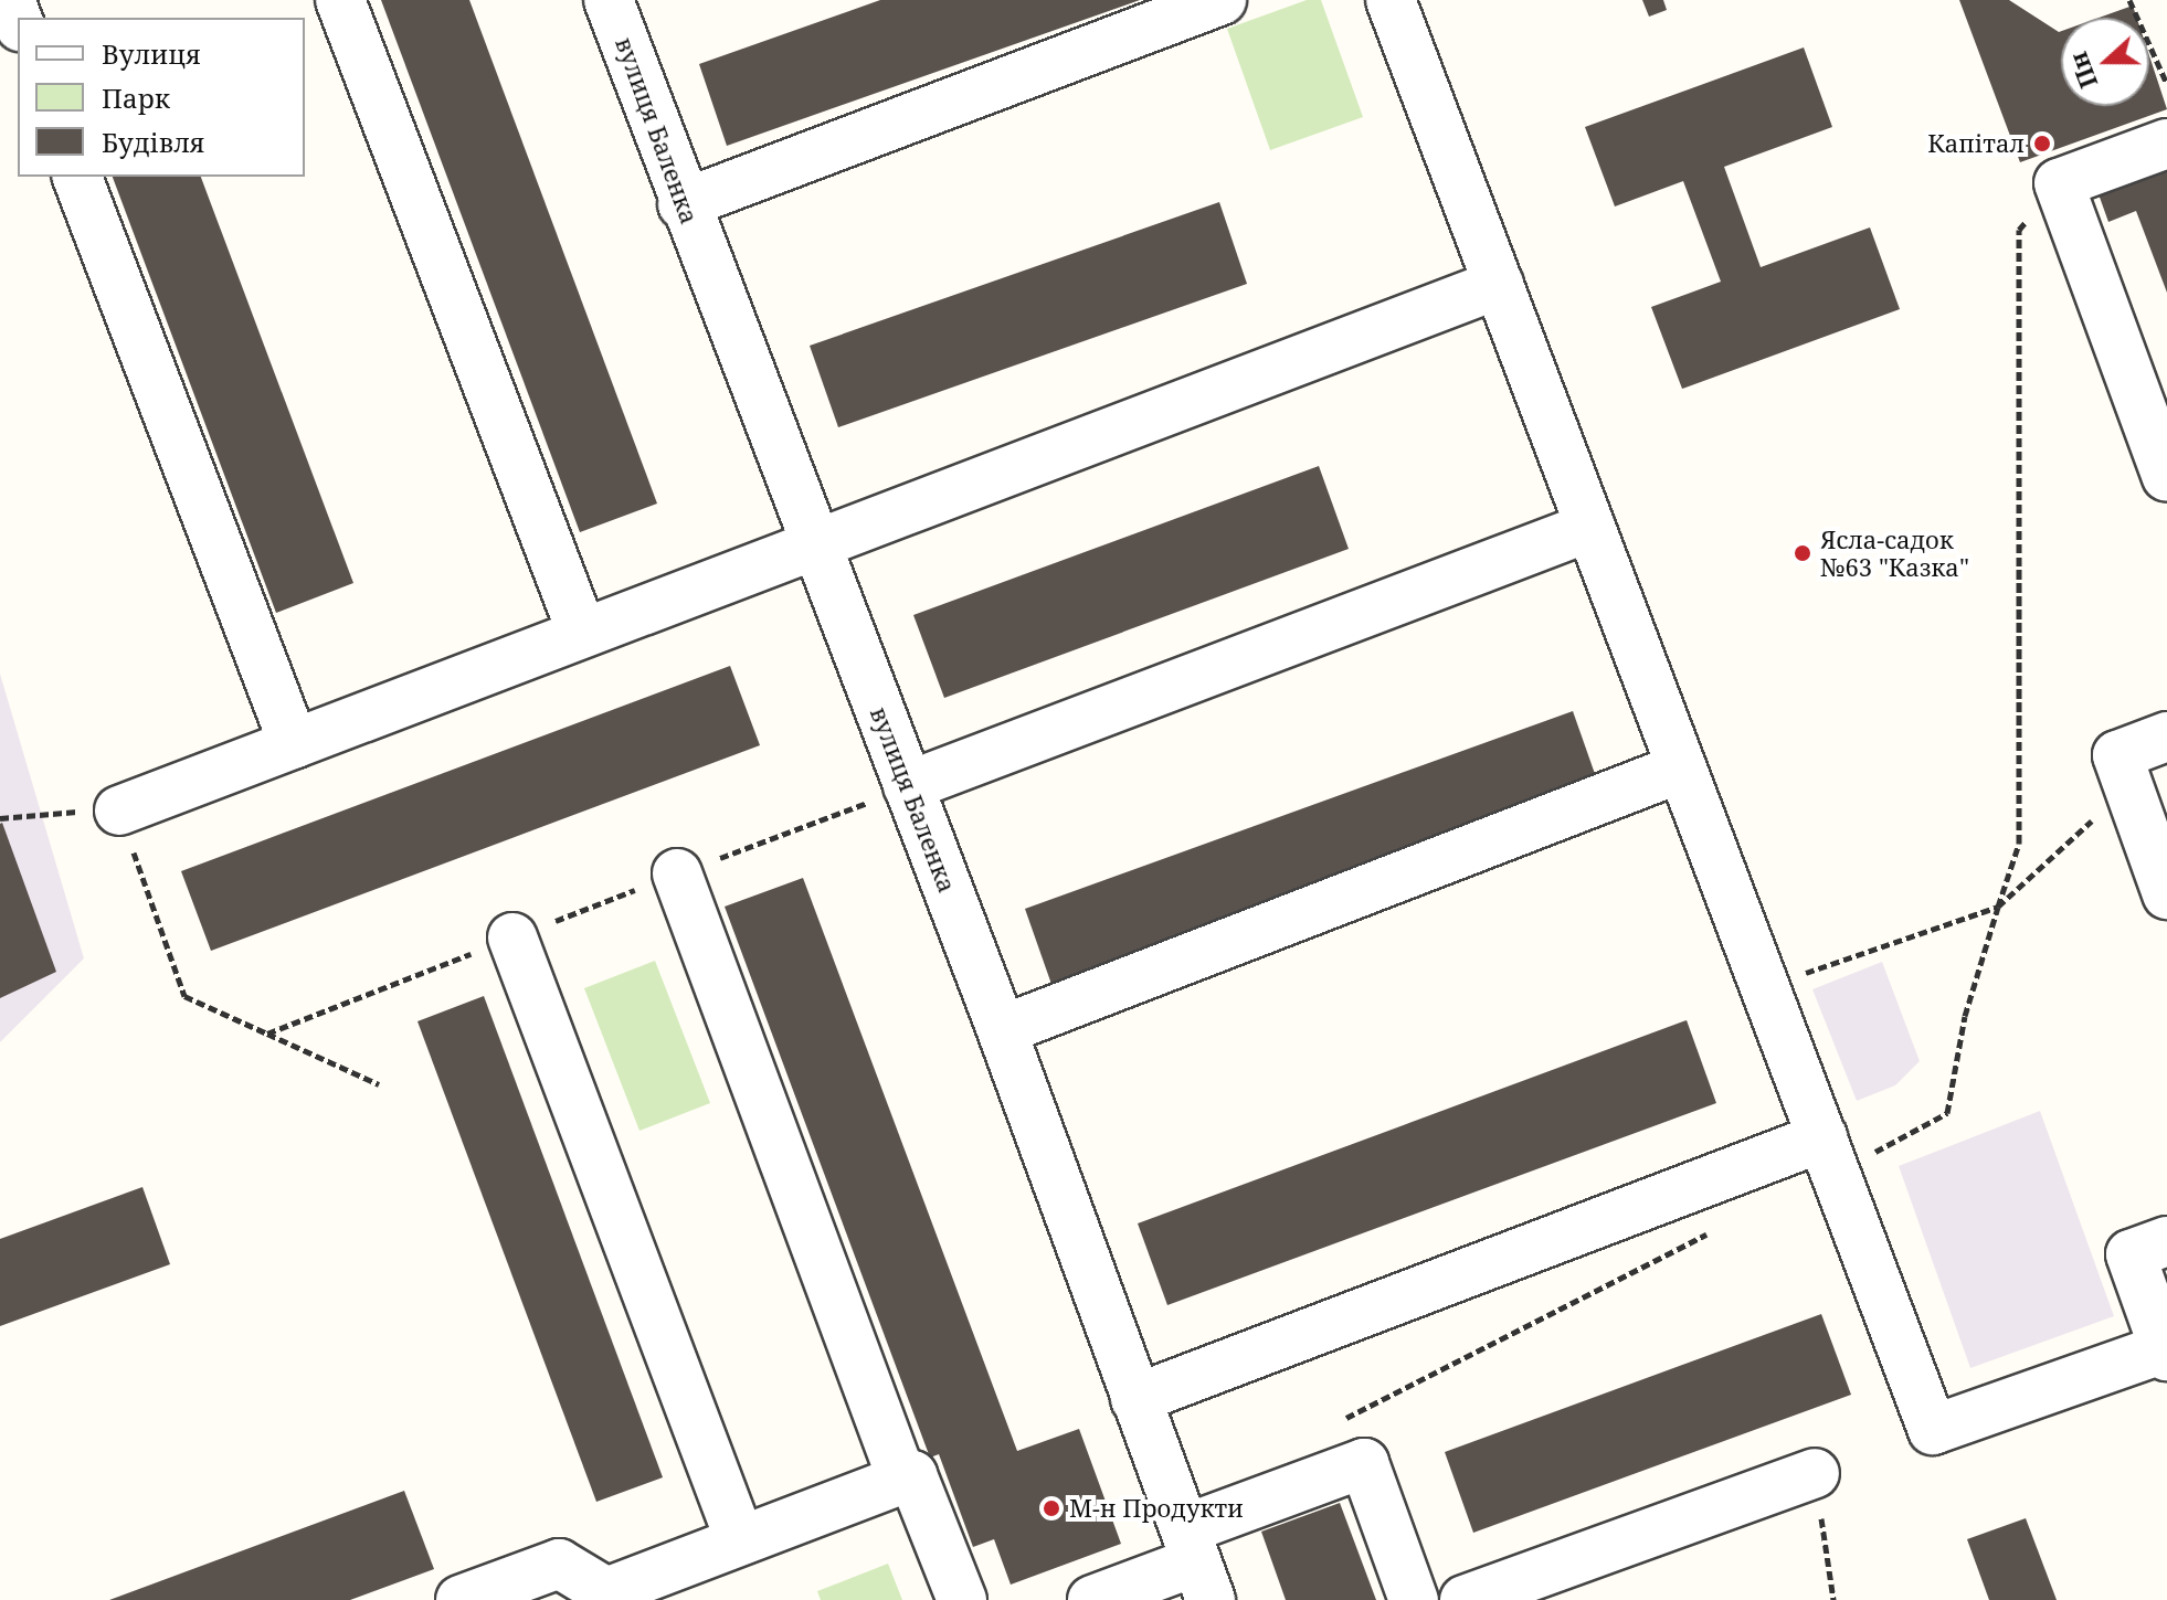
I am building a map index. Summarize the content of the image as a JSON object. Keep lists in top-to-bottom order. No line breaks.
{"streets":{"street":["вулиця Баленка"]},"places":["Капітал","Ясла-садок №63 \"Казка\"","М-н Продукти"],"legend":["Вулиця","Парк","Будівля"],"north":"left"}
